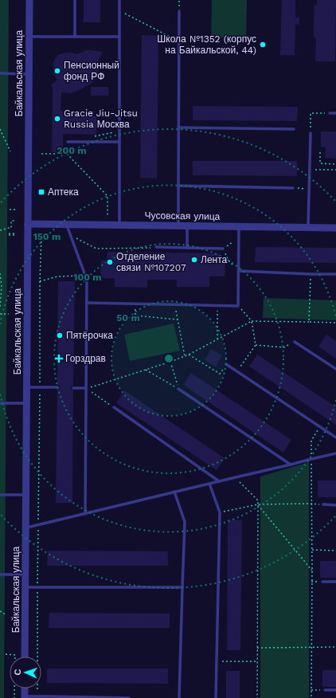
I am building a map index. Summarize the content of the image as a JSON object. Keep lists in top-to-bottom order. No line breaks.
{"streets":{"street":["Байкальская улица","Чусовская улица"]},"crossings":[["Байкальская улица","Чусовская улица"]],"places":{"other":["Школа №1352 (корпус на Байкальской, 44)","Пенсионный фонд РФ","Gracie Jiu-Jitsu Russia Москва","Лента","Отделение связи №107207","Пятёрочка"],"transit":["Аптека"],"health":["Горздрав"]},"north":"left","rings":["200 m","150 m","100 m","50 m"]}
